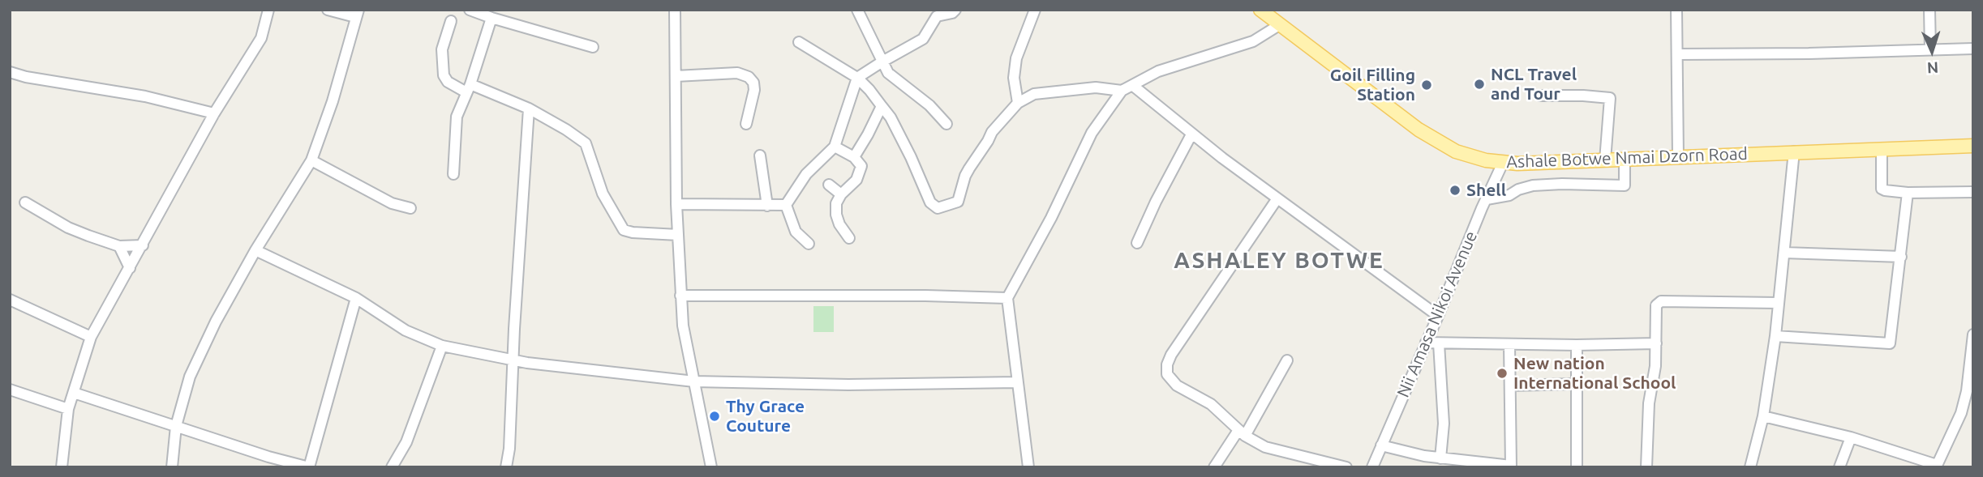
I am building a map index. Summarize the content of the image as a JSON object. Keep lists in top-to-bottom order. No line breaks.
{"streets":{"main road":["Ashale Botwe Nmai Dzorn Road"],"street":["Nii Amasa Nikoi Avenue"]},"crossings":[["Ashale Botwe Nmai Dzorn Road","Nii Amasa Nikoi Avenue"]],"districts":["ASHALEY BOTWE"],"places":["NCL Travel and Tour","Goil Filling Station","Shell","New nation International School","Thy Grace Couture"],"north":"bottom"}
